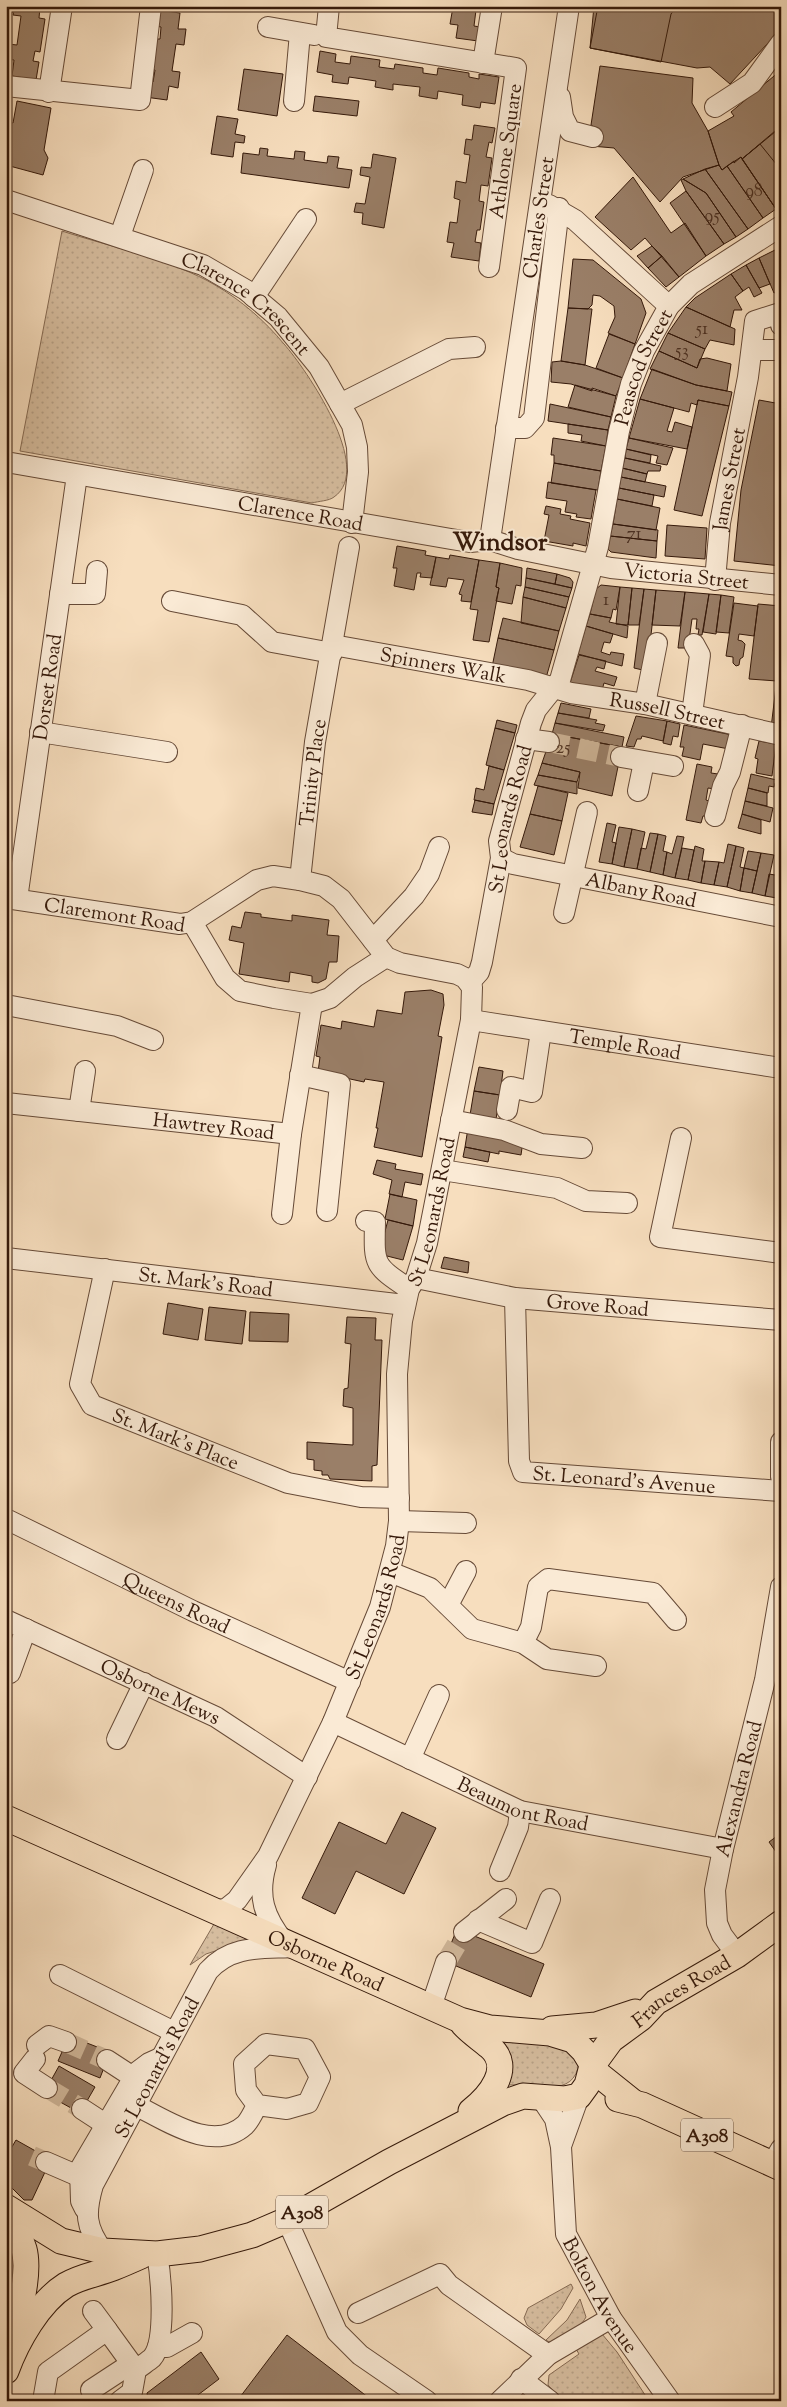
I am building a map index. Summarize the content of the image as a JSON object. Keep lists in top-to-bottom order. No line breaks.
{"streets":{"main road":["Osborne Road","Frances Road","A308"],"street":["Athlone Square","Charles Street","Clarence Crescent","Peascod Street","James Street","Clarence Road","Victoria Street","Spinners Walk","Dorset Road","Russell Street","Trinity Place","St Leonards Road","Albany Road","Claremont Road","Temple Road","Hawtrey Road","St. Mark's Road","Grove Road","St. Mark's Place","St. Leonard's Avenue","Queens Road","Osborne Mews","Alexandra Road","Beaumont Road","St Leonard's Road","Bolton Avenue"]},"crossings":[["Charles Street","Clarence Road"],["Clarence Crescent","Clarence Road"],["Peascod Street","Clarence Road"],["Peascod Street","Victoria Street"],["Peascod Street","St Leonards Road"],["James Street","Victoria Street"],["Clarence Road","Victoria Street"],["Clarence Road","Dorset Road"],["Clarence Road","St Leonards Road"],["Victoria Street","St Leonards Road"],["Spinners Walk","Russell Street"],["Spinners Walk","Trinity Place"],["Spinners Walk","St Leonards Road"],["Dorset Road","Claremont Road"],["Russell Street","St Leonards Road"],["Trinity Place","Claremont Road"],["St Leonards Road","Albany Road"],["St Leonards Road","Temple Road"],["St Leonards Road","St. Mark's Road"],["St Leonards Road","Grove Road"],["St Leonards Road","St. Mark's Place"],["St Leonards Road","Queens Road"],["St Leonards Road","Osborne Mews"],["St Leonards Road","Beaumont Road"],["St Leonards Road","Osborne Road"],["St Leonards Road","St Leonard's Road"],["St. Mark's Road","Grove Road"],["St. Mark's Road","St. Mark's Place"],["Grove Road","St. Leonard's Avenue"],["Alexandra Road","Beaumont Road"],["Alexandra Road","Frances Road"],["Osborne Road","Frances Road"],["Osborne Road","St Leonard's Road"],["Osborne Road","A308"],["Osborne Road","Bolton Avenue"],["Frances Road","A308"],["Frances Road","Bolton Avenue"],["St Leonard's Road","A308"],["A308","Bolton Avenue"]],"districts":["Windsor"],"house_numbers":["98","95","51","53","71","1","25"]}
